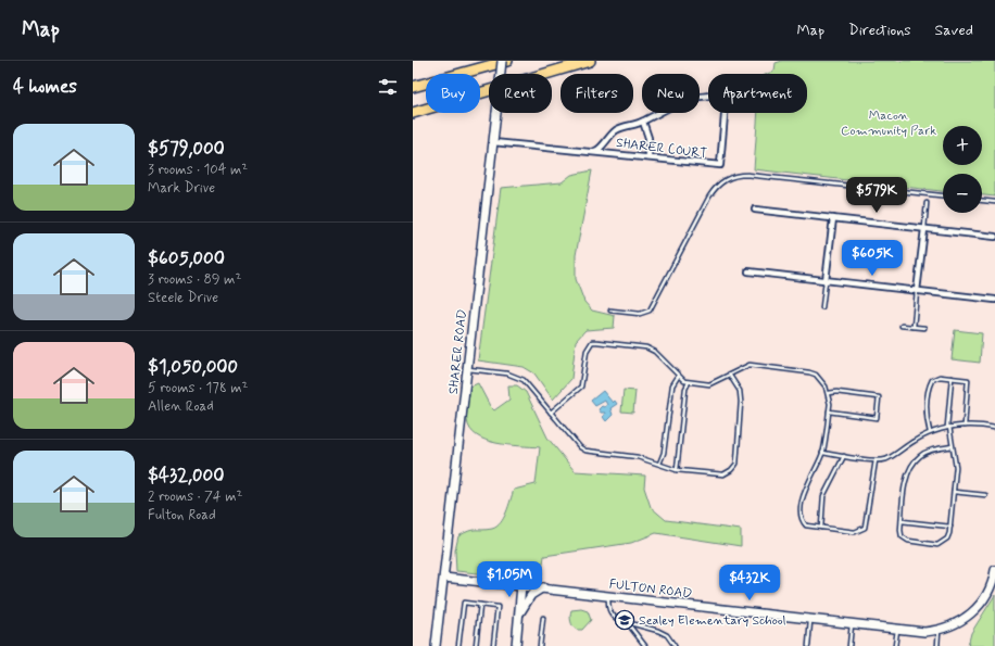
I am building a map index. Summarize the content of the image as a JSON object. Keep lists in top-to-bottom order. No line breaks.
{"streets":{"street":["SHARER COURT","SHARER ROAD","FULTON ROAD"]},"crossings":[["SHARER COURT","SHARER ROAD"],["SHARER ROAD","FULTON ROAD"]],"parks":["Macon Community Park"],"places":{"school or university":["Sealey Elementary School"]},"page":{"header":"Map","nav":["Map","Directions","Saved"],"heading":"4 homes","chip":["Buy","Rent","Filters","New","Apartment"],"list":[{"name":"$579,000","note":"3 rooms · 104 m² · Mark Drive"},{"name":"$605,000","note":"3 rooms · 89 m² · Steele Drive"},{"name":"$1,050,000","note":"5 rooms · 178 m² · Allen Road"},{"name":"$432,000","note":"2 rooms · 74 m² · Fulton Road"}],"map_buttons":["+","−"],"price":["$579K","$605K","$1.05M","$432K"]}}
